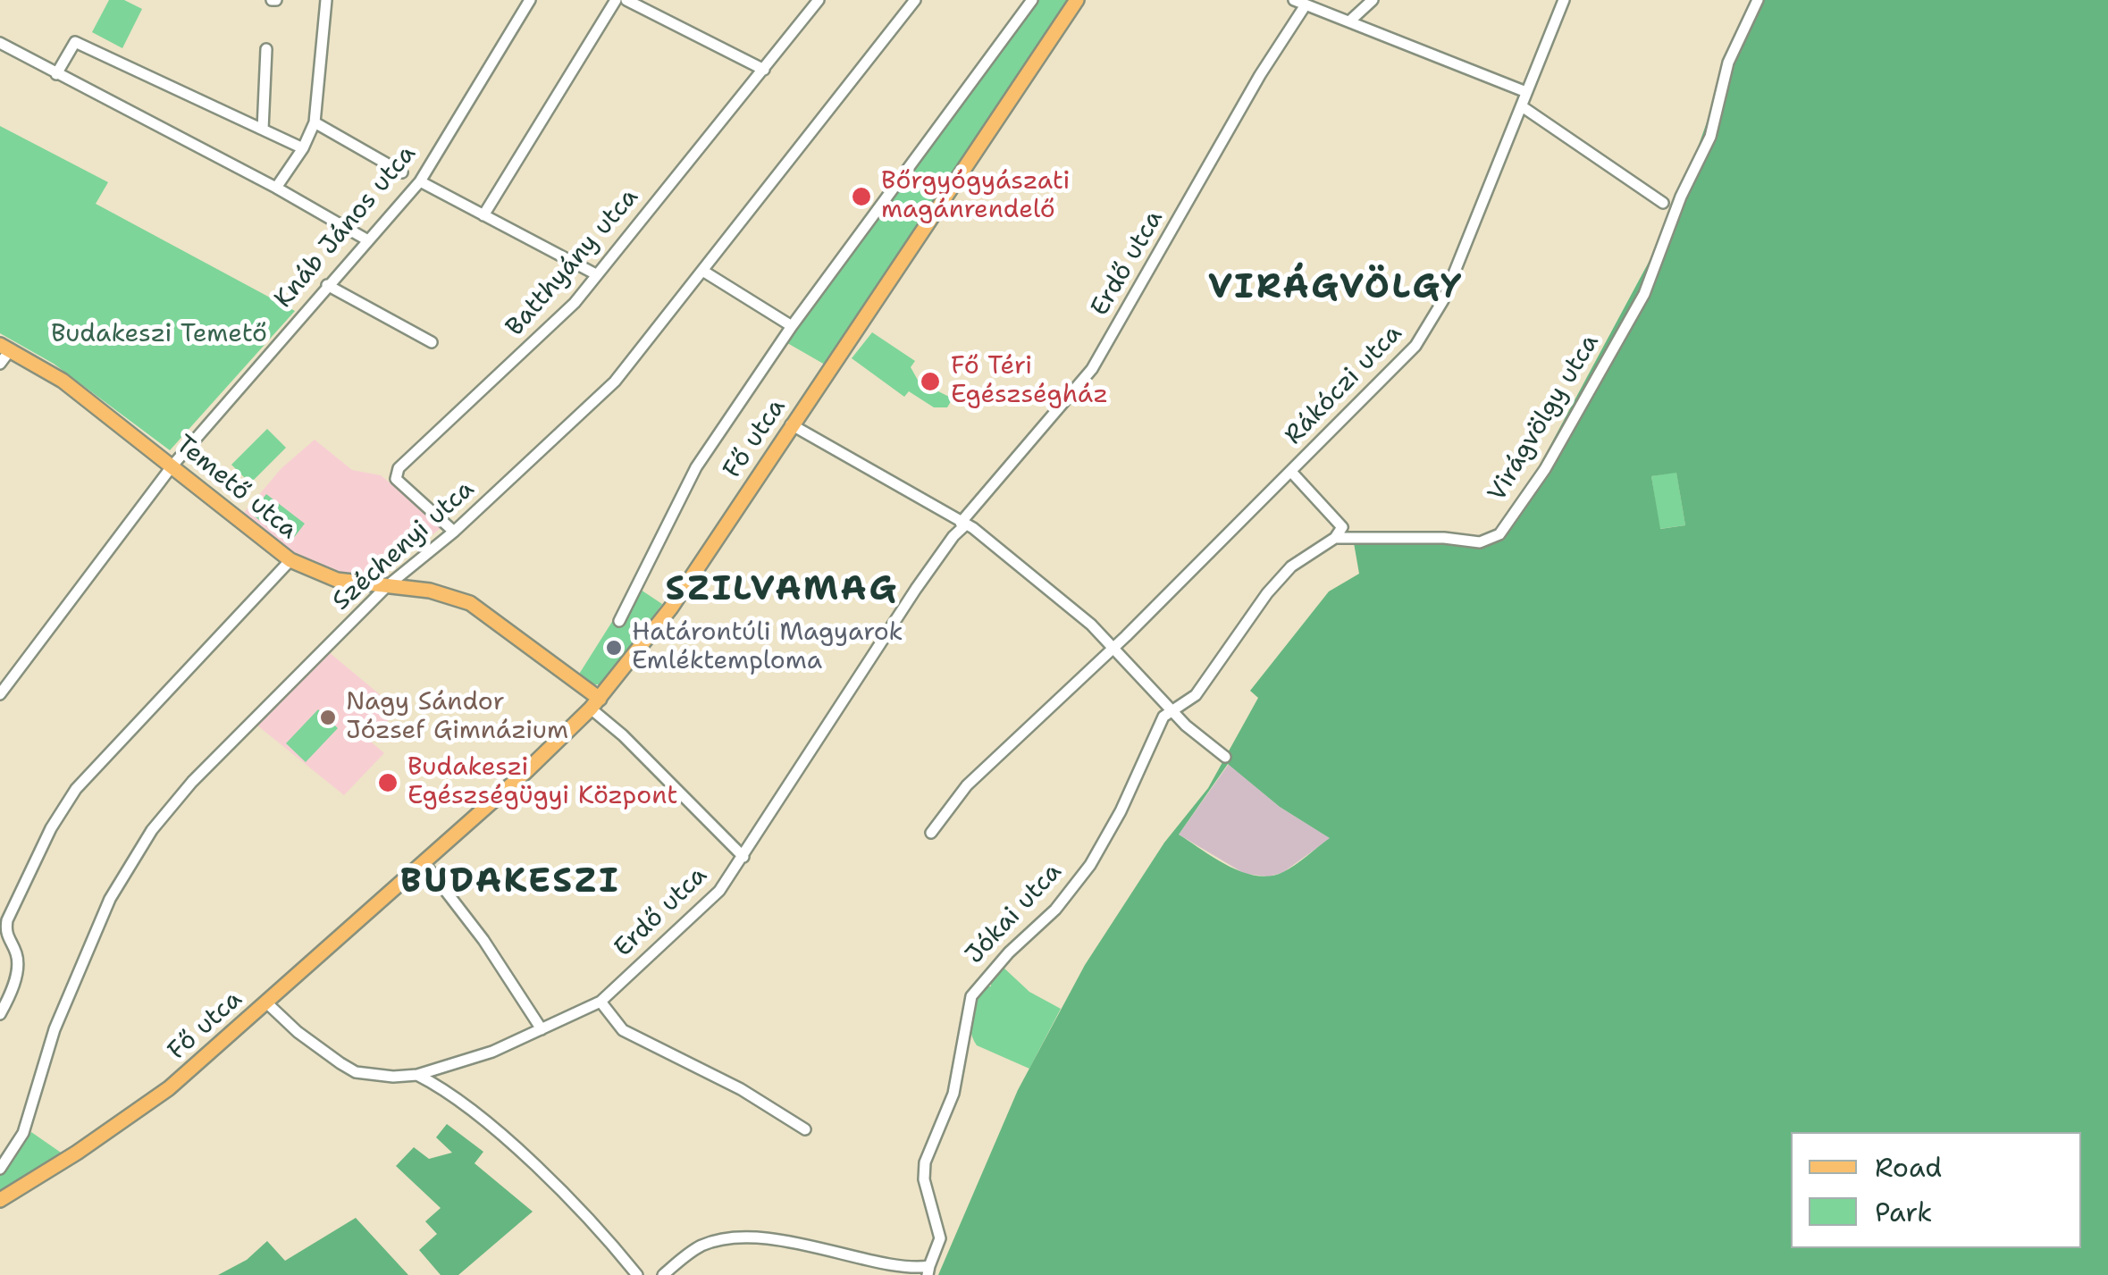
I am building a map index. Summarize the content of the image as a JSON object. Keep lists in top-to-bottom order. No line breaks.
{"streets":{"main road":["Fő utca","Temető utca"],"street":["Knáb János utca","Batthyány utca","Erdő utca","Rákóczi utca","Virágvölgy utca","Széchenyi utca","Jókai utca"]},"crossings":[["Knáb János utca","Temető utca"],["Batthyány utca","Széchenyi utca"],["Erdő utca","Fő utca"],["Fő utca","Temető utca"],["Temető utca","Széchenyi utca"]],"districts":["VIRÁGVÖLGY","SZILVAMAG","BUDAKESZI"],"parks":["Budakeszi Temető"],"places":["Bőrgyógyászati magánrendelő","Fő Téri Egészségház","Határontúli Magyarok Emléktemploma","Nagy Sándor József Gimnázium","Budakeszi Egészségügyi Központ"],"legend":["Road","Park"]}
